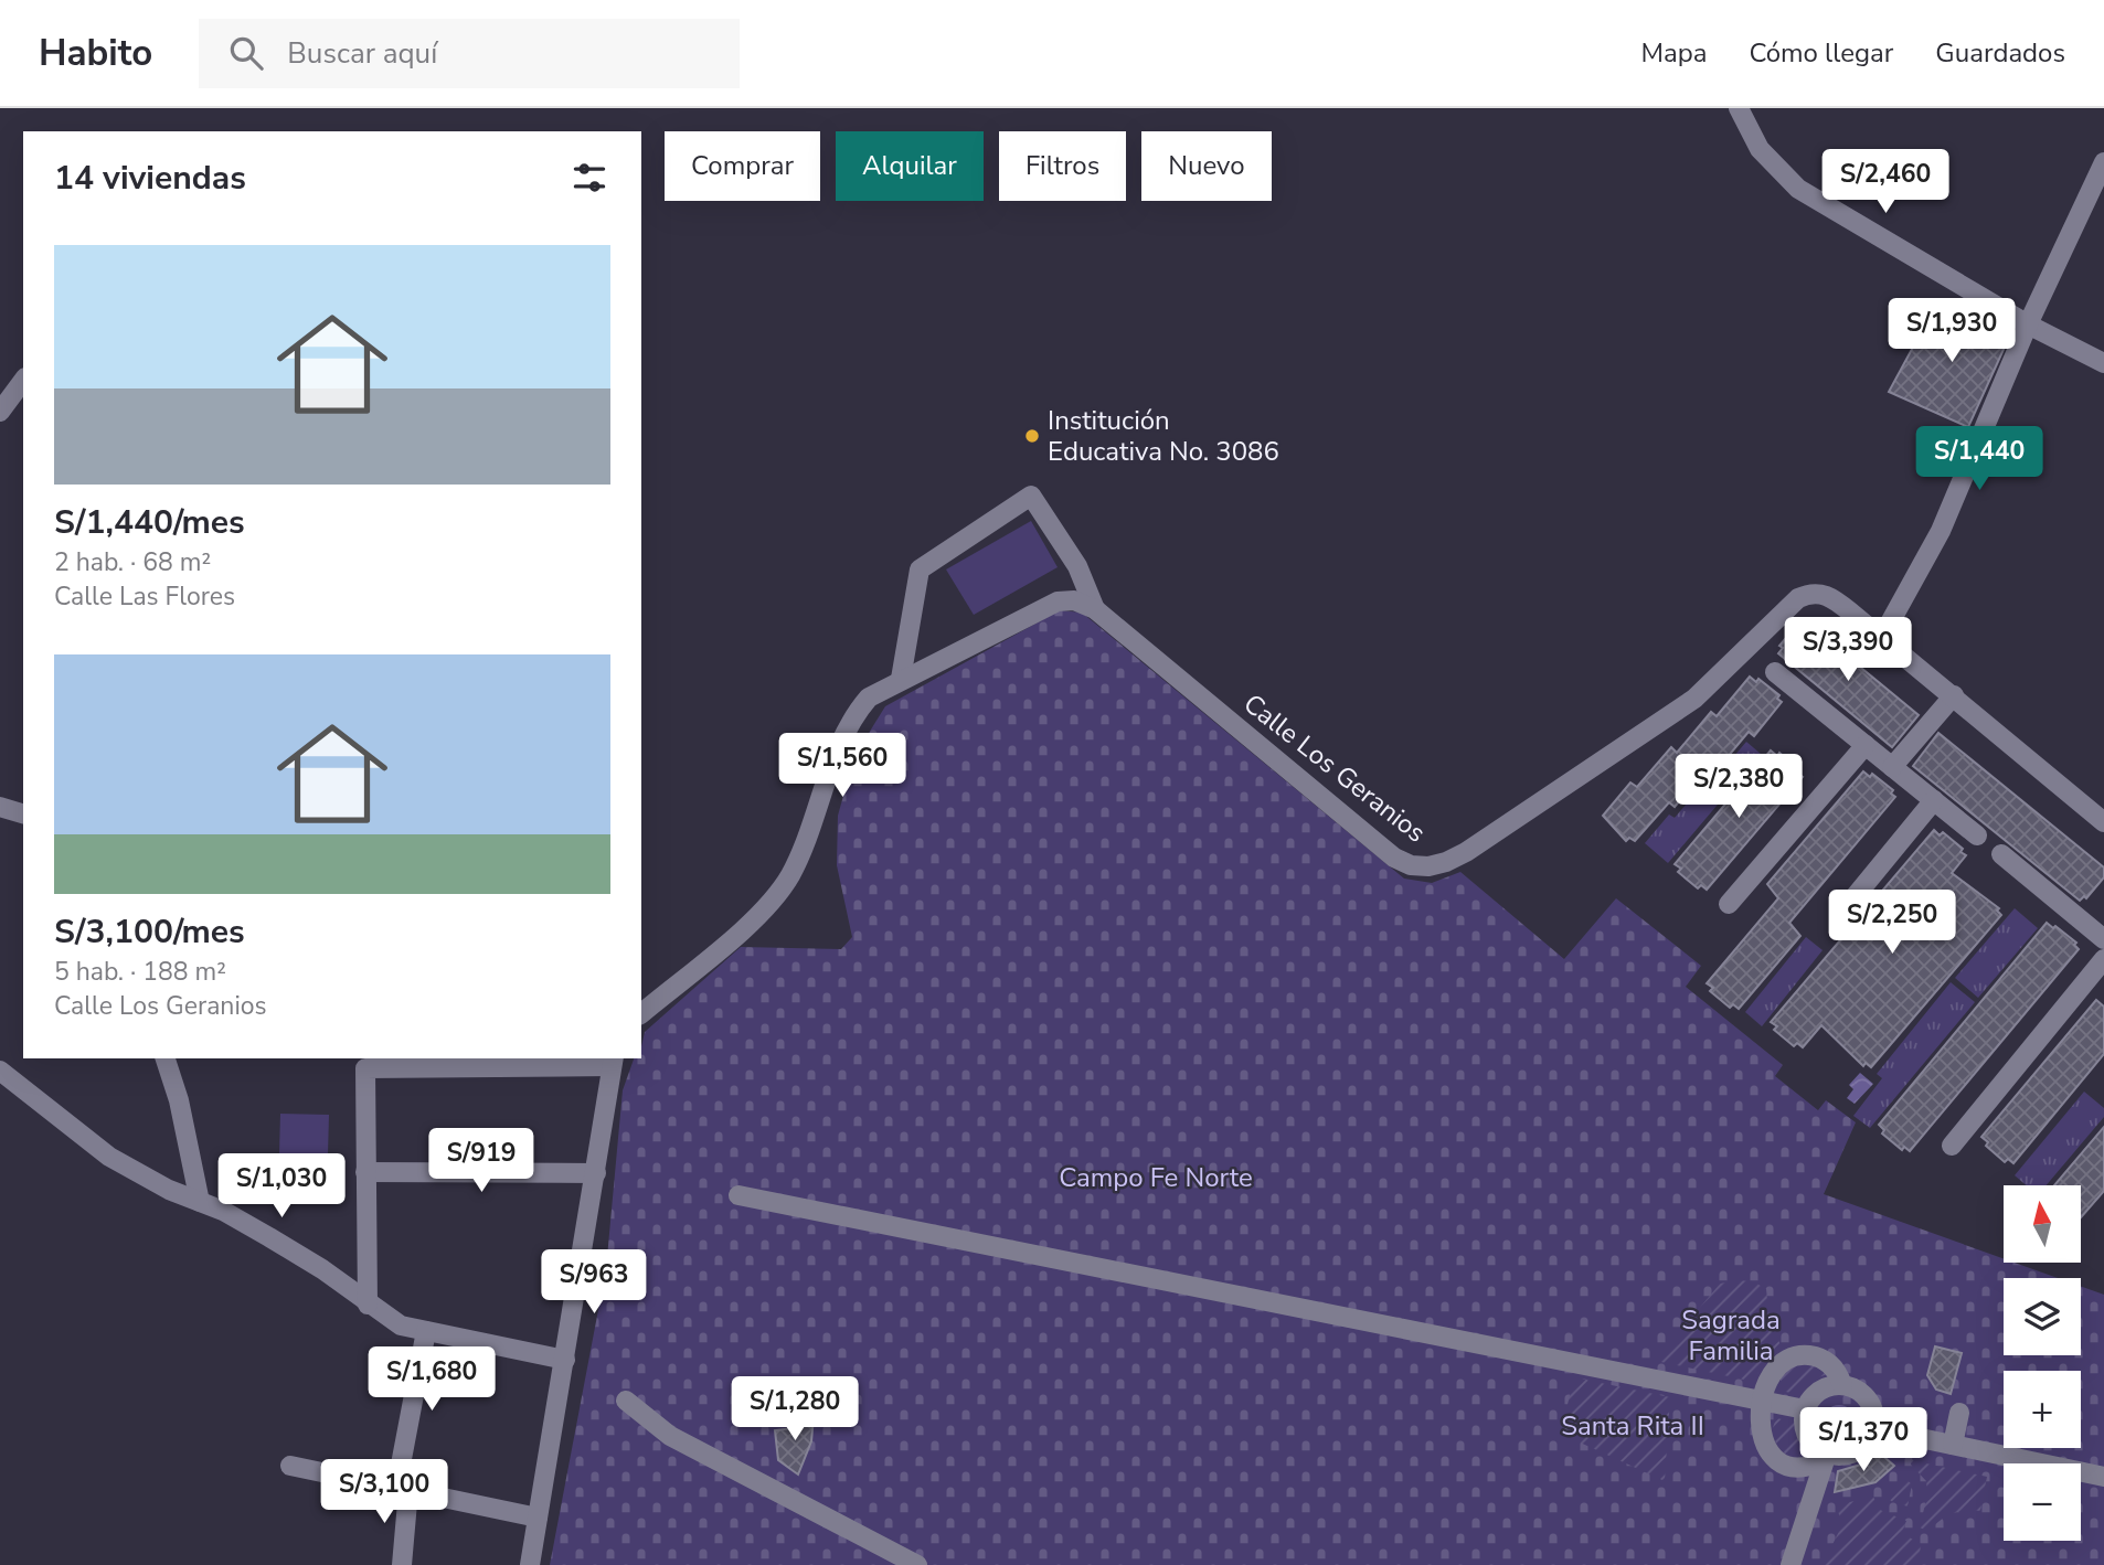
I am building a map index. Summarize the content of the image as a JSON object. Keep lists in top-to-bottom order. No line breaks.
{"streets":{"street":["Calle Los Geranios"]},"parks":["Campo Fe Norte","Sagrada Familia","Santa Rita II"],"places":["Institución Educativa No. 3086"],"north":"top","page":{"header":"Habito","search":"Buscar aquí","nav":["Mapa","Cómo llegar","Guardados"],"chip":["Comprar","Alquilar","Filtros","Nuevo"],"heading":"14 viviendas","price":["S/2,460","S/1,930","S/1,440","S/3,390","S/1,560","S/2,380","S/2,250","S/919","S/1,030","S/963","S/1,680","S/1,280","S/1,370","S/3,100"],"list":[{"name":"S/1,440/mes","note":"2 hab. · 68 m² · Calle Las Flores"},{"name":"S/3,100/mes","note":"5 hab. · 188 m² · Calle Los Geranios"}],"map_buttons":["+","−"]}}
